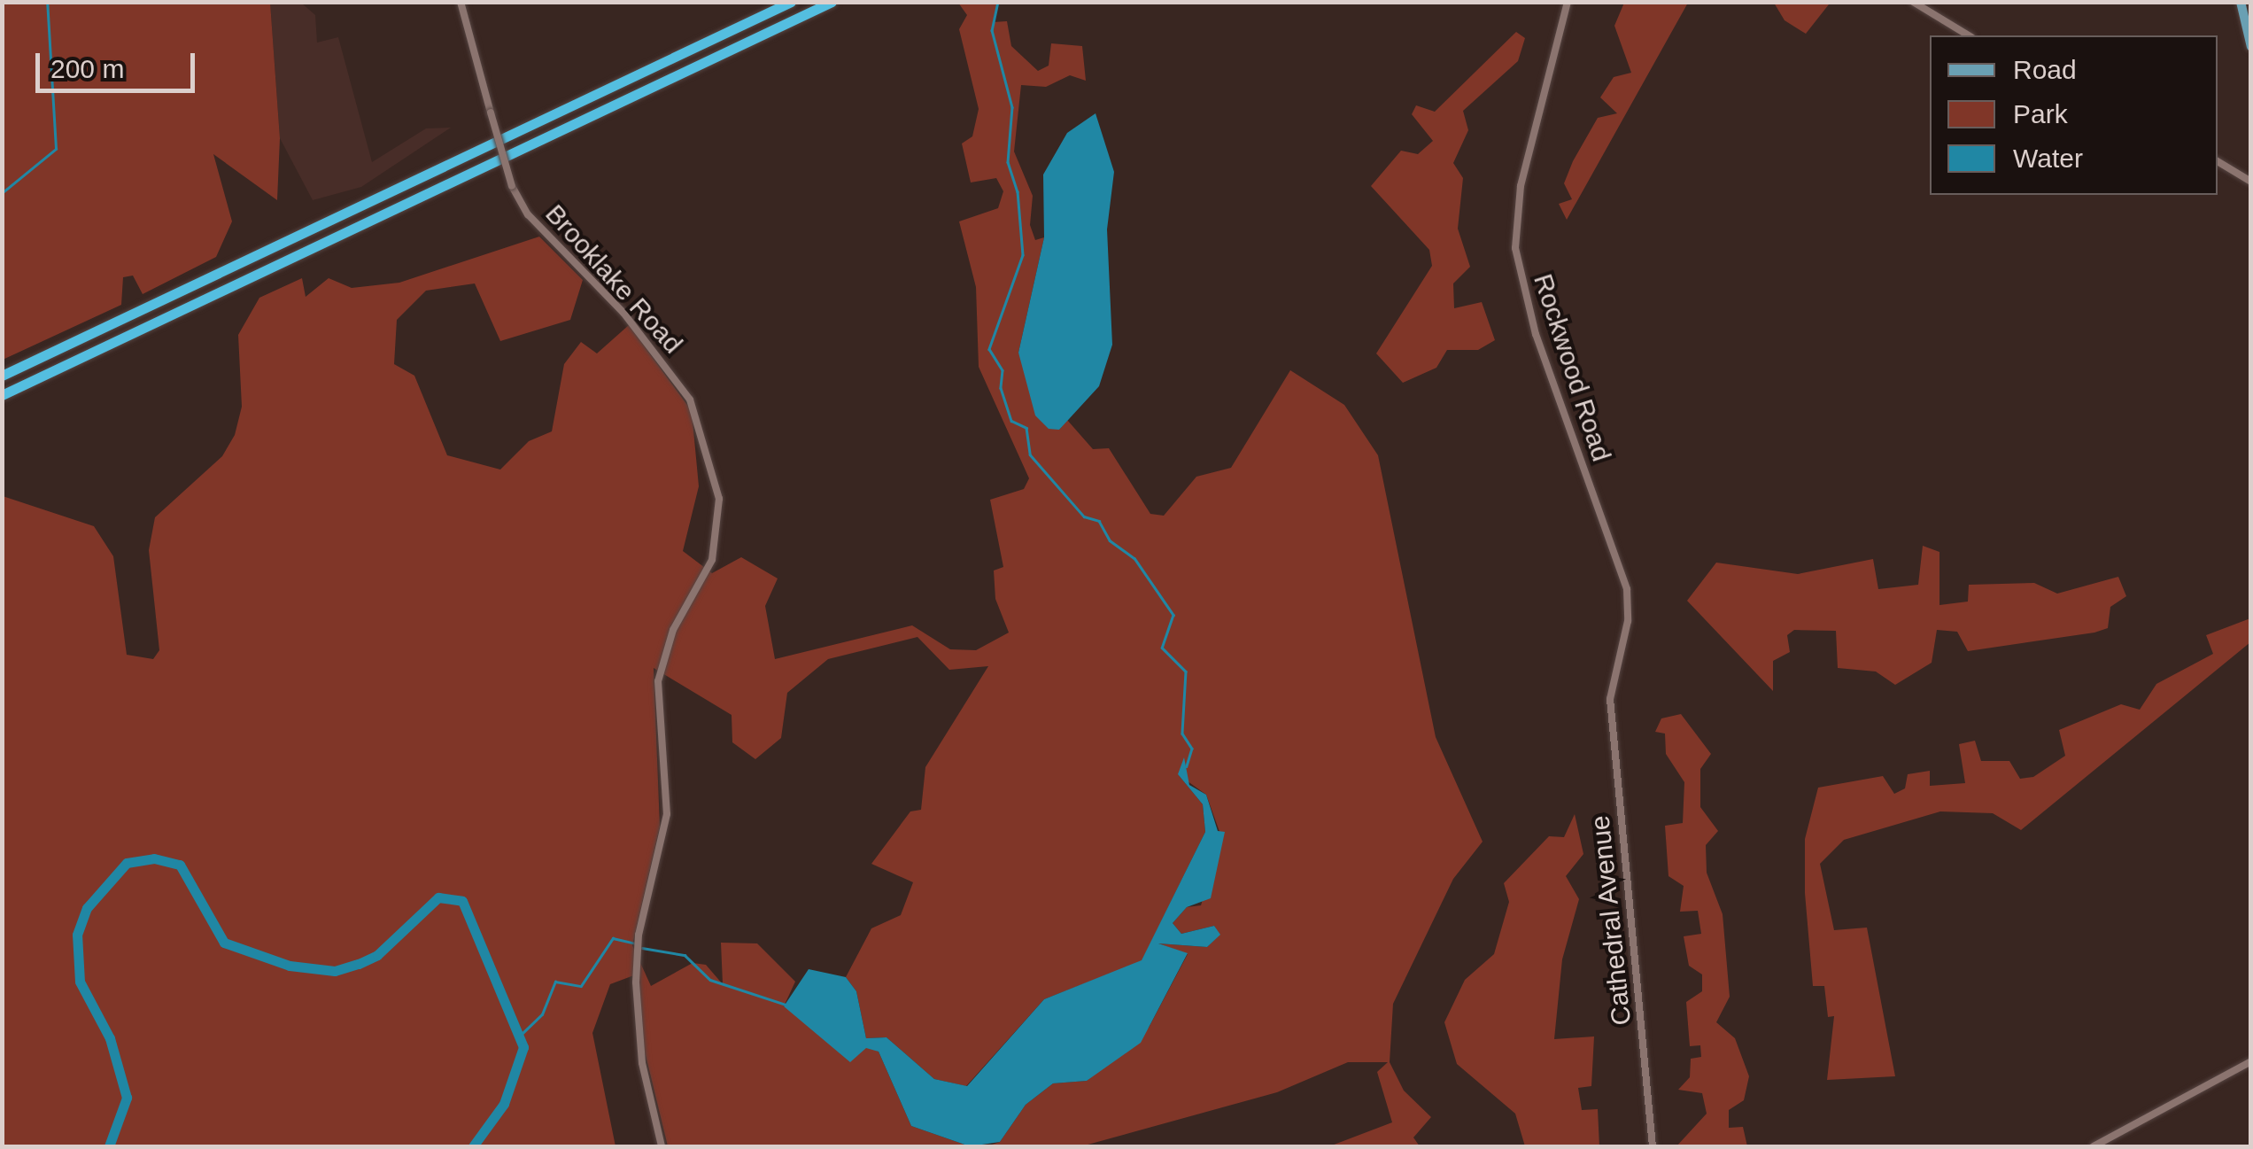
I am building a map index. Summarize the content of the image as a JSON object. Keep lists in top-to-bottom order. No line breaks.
{"streets":{"street":["Brooklake Road","Rockwood Road","Cathedral Avenue"]},"crossings":[["Rockwood Road","Cathedral Avenue"]],"legend":["Road","Park","Water"],"scale_bar":"200 m"}
